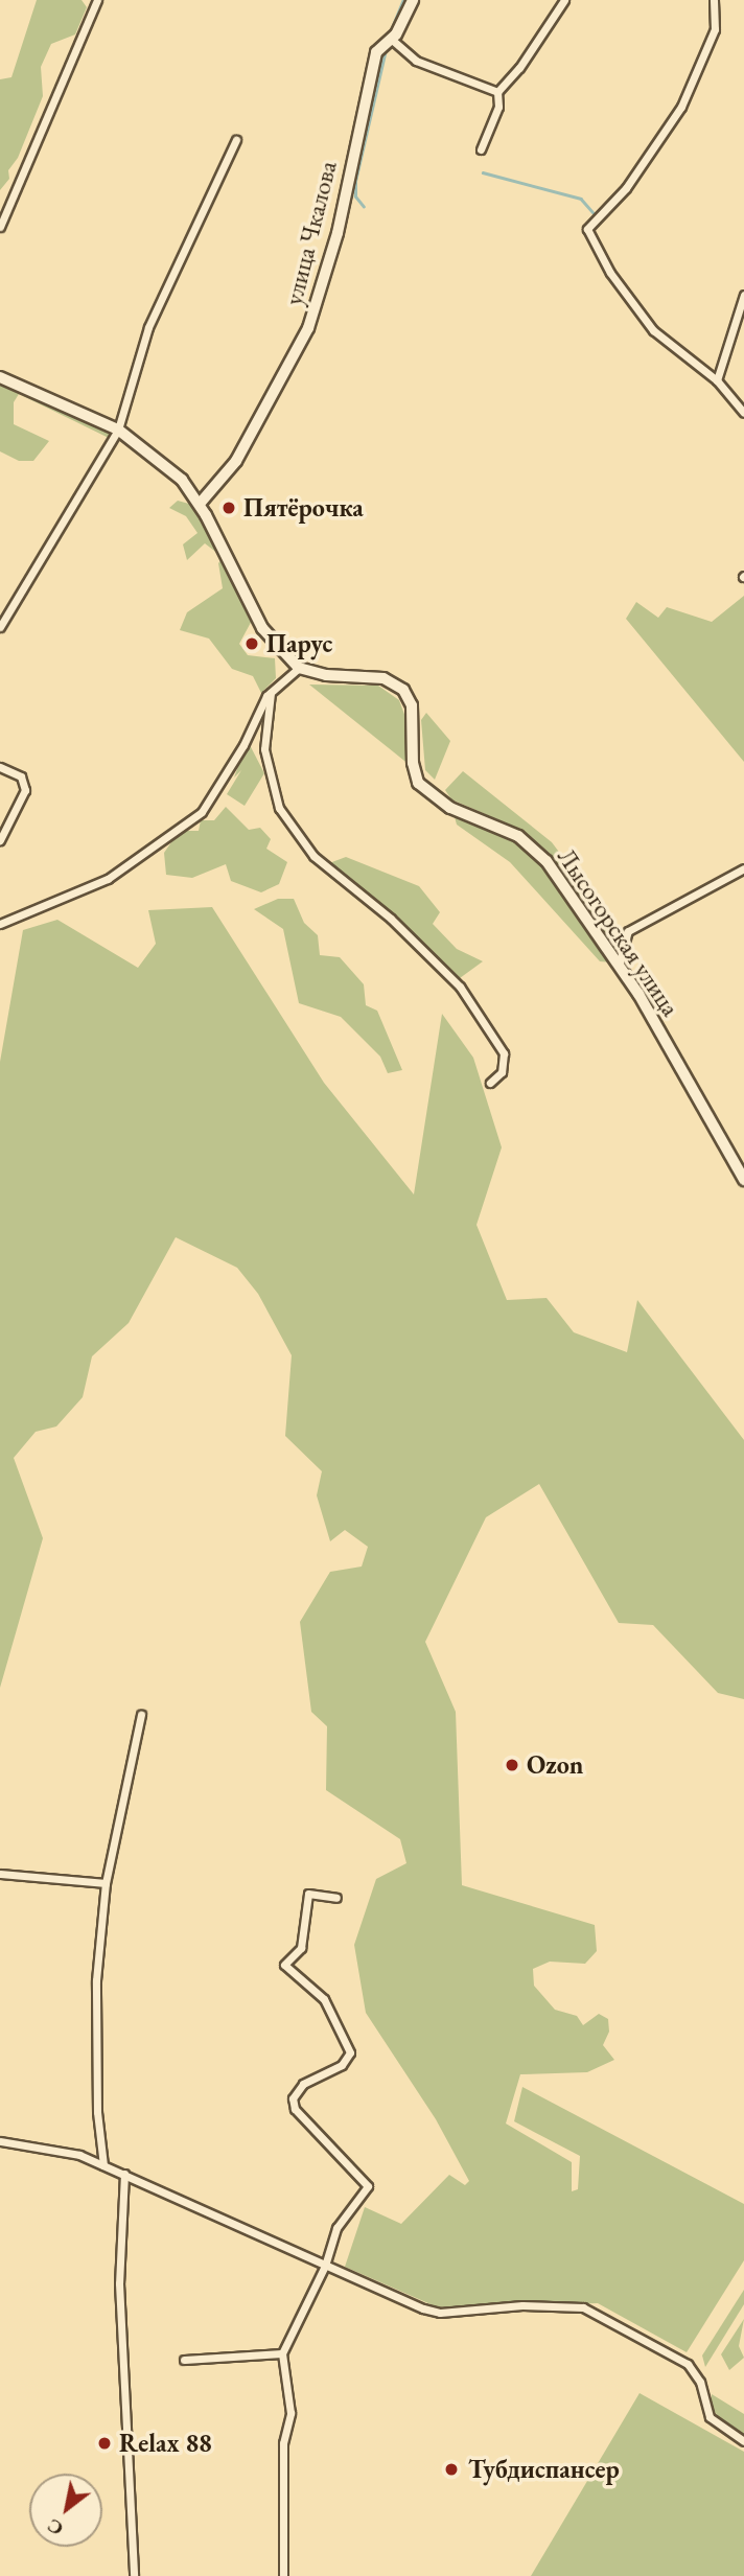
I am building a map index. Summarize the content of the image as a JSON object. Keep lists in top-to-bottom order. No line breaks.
{"streets":{"street":["улица Чкалова","Лысогорская улица"]},"places":["Пятёрочка","Парус","Ozon","Relax 88","Тубдиспансер"],"north":"bottom left"}
